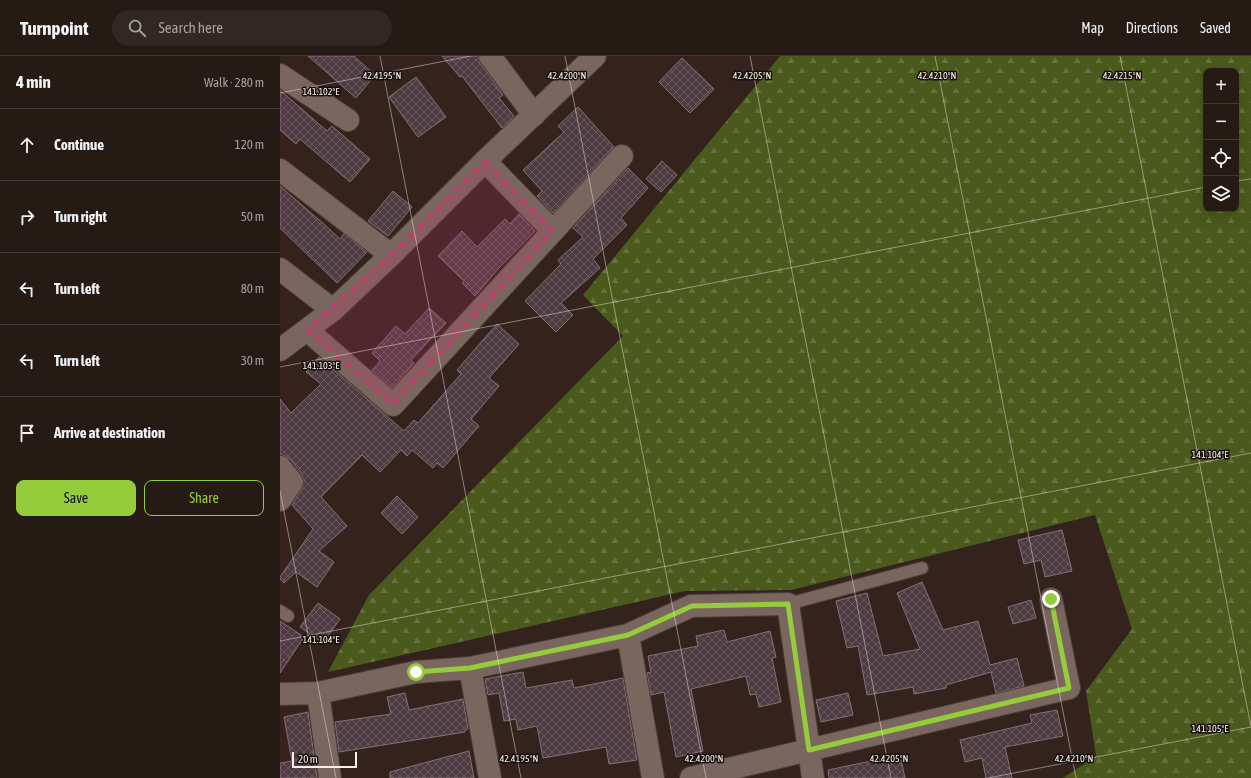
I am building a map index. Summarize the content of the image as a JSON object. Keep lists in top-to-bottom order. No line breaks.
{"scale_bar":"20 m","page":{"header":"Turnpoint","search":"Search here","nav":["Map","Directions","Saved"],"heading":["4 min","Walk · 280 m"],"map_buttons":["+","−"],"list":[["Continue","120 m"],["Turn right","50 m"],["Turn left","80 m"],["Turn left","30 m"],"Arrive at destination"],"buttons":["Save","Share"],"scale":"20 m"},"coordinates":["42.4195°N","42.4200°N","42.4205°N","42.4210°N","42.4215°N","141.102°E","141.103°E","141.104°E","141.105°E"]}
